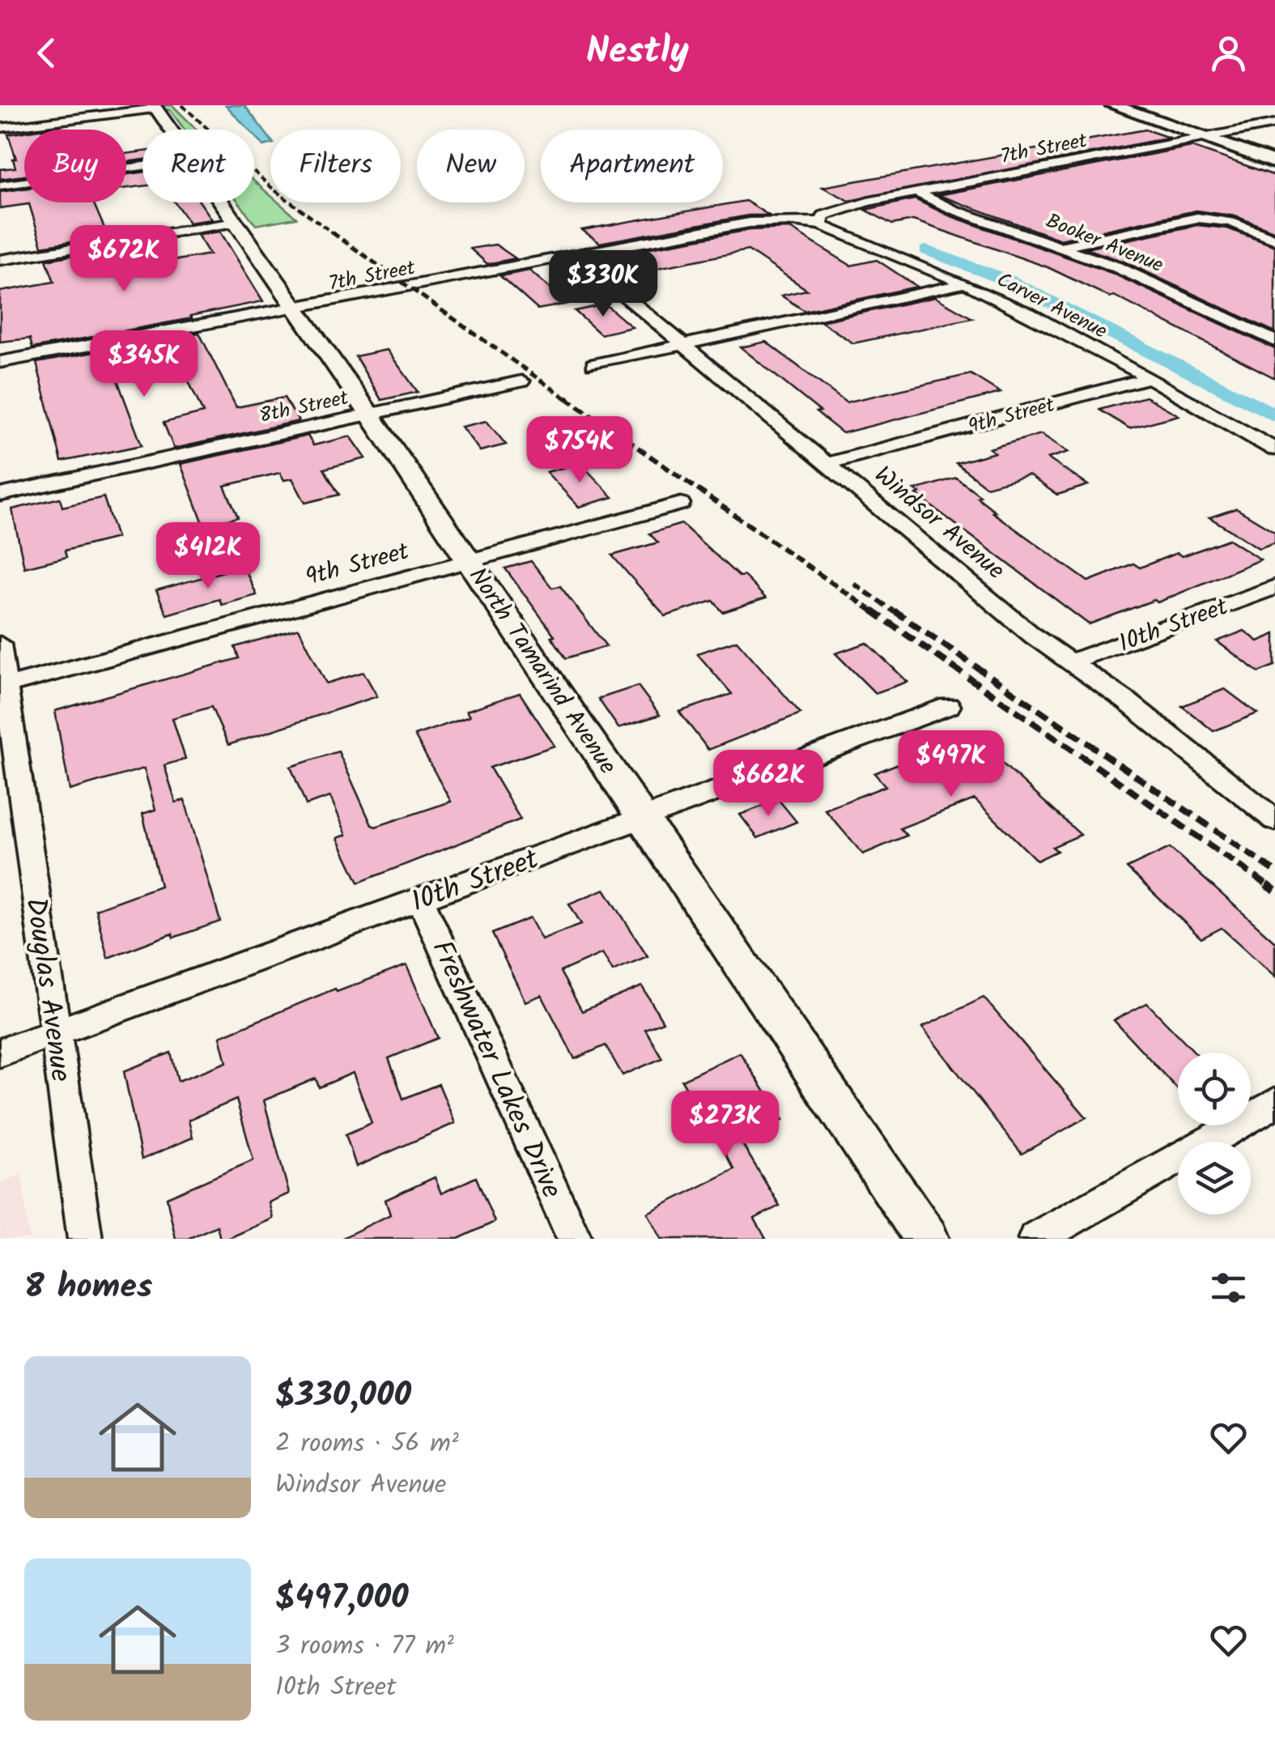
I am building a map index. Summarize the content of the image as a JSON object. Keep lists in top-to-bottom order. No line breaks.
{"streets":{"street":["7th Street","Booker Avenue","Carver Avenue","8th Street","9th Street","Windsor Avenue","10th Street","North Tamarind Avenue","Douglas Avenue","Freshwater Lakes Drive"]},"crossings":[["7th Street","Booker Avenue"],["7th Street","Carver Avenue"],["7th Street","Windsor Avenue"],["7th Street","North Tamarind Avenue"],["Carver Avenue","9th Street"],["8th Street","North Tamarind Avenue"],["9th Street","Windsor Avenue"],["9th Street","North Tamarind Avenue"],["9th Street","Douglas Avenue"],["Windsor Avenue","10th Street"],["10th Street","North Tamarind Avenue"],["10th Street","Douglas Avenue"],["10th Street","Freshwater Lakes Drive"]],"page":{"header":"Nestly","chip":["Buy","Rent","Filters","New","Apartment"],"price":["$672K","$330K","$345K","$754K","$412K","$497K","$662K","$273K"],"heading":"8 homes","list":[{"name":"$330,000","note":"2 rooms · 56 m² · Windsor Avenue"},{"name":"$497,000","note":"3 rooms · 77 m² · 10th Street"}]}}
